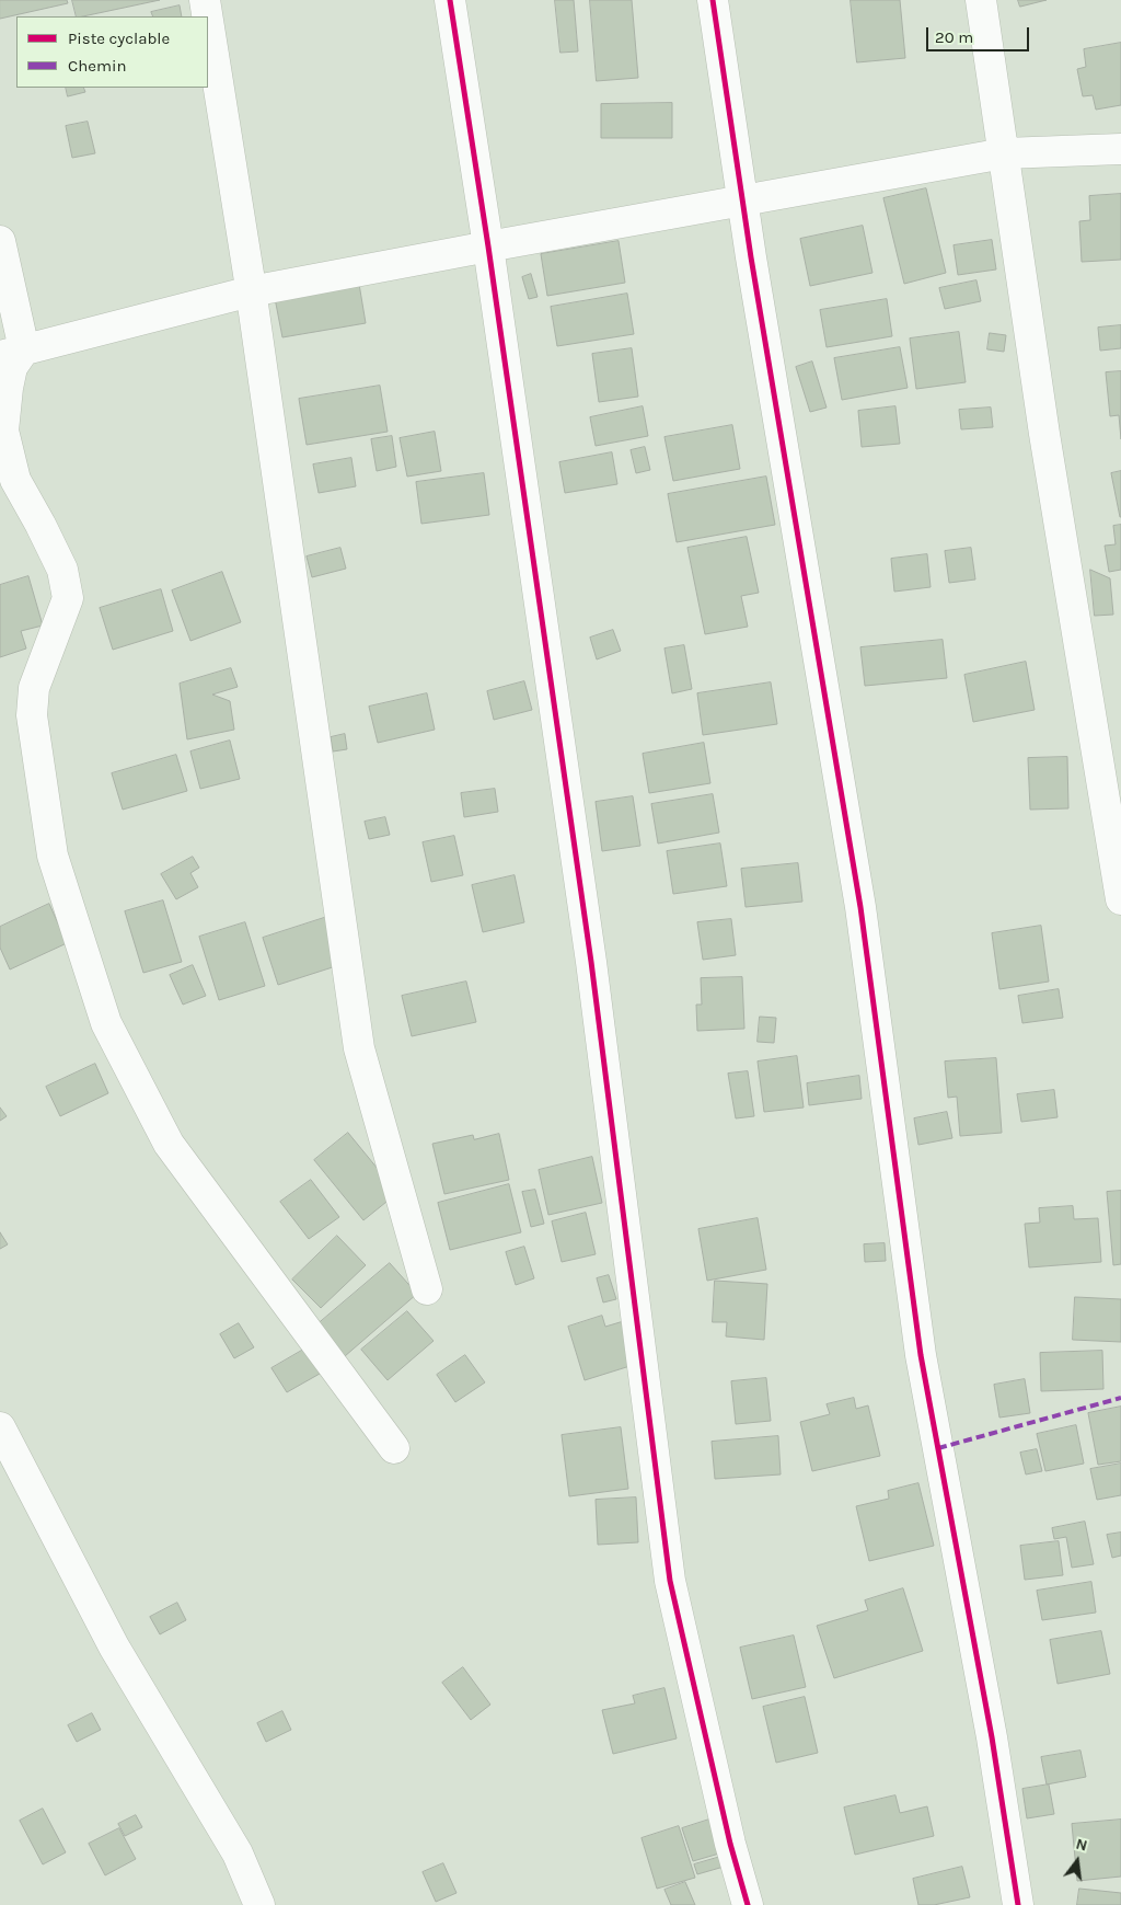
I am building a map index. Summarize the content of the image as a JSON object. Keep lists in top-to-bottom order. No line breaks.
{"legend":["Piste cyclable","Chemin"],"scale_bar":"20 m","north":"top"}
